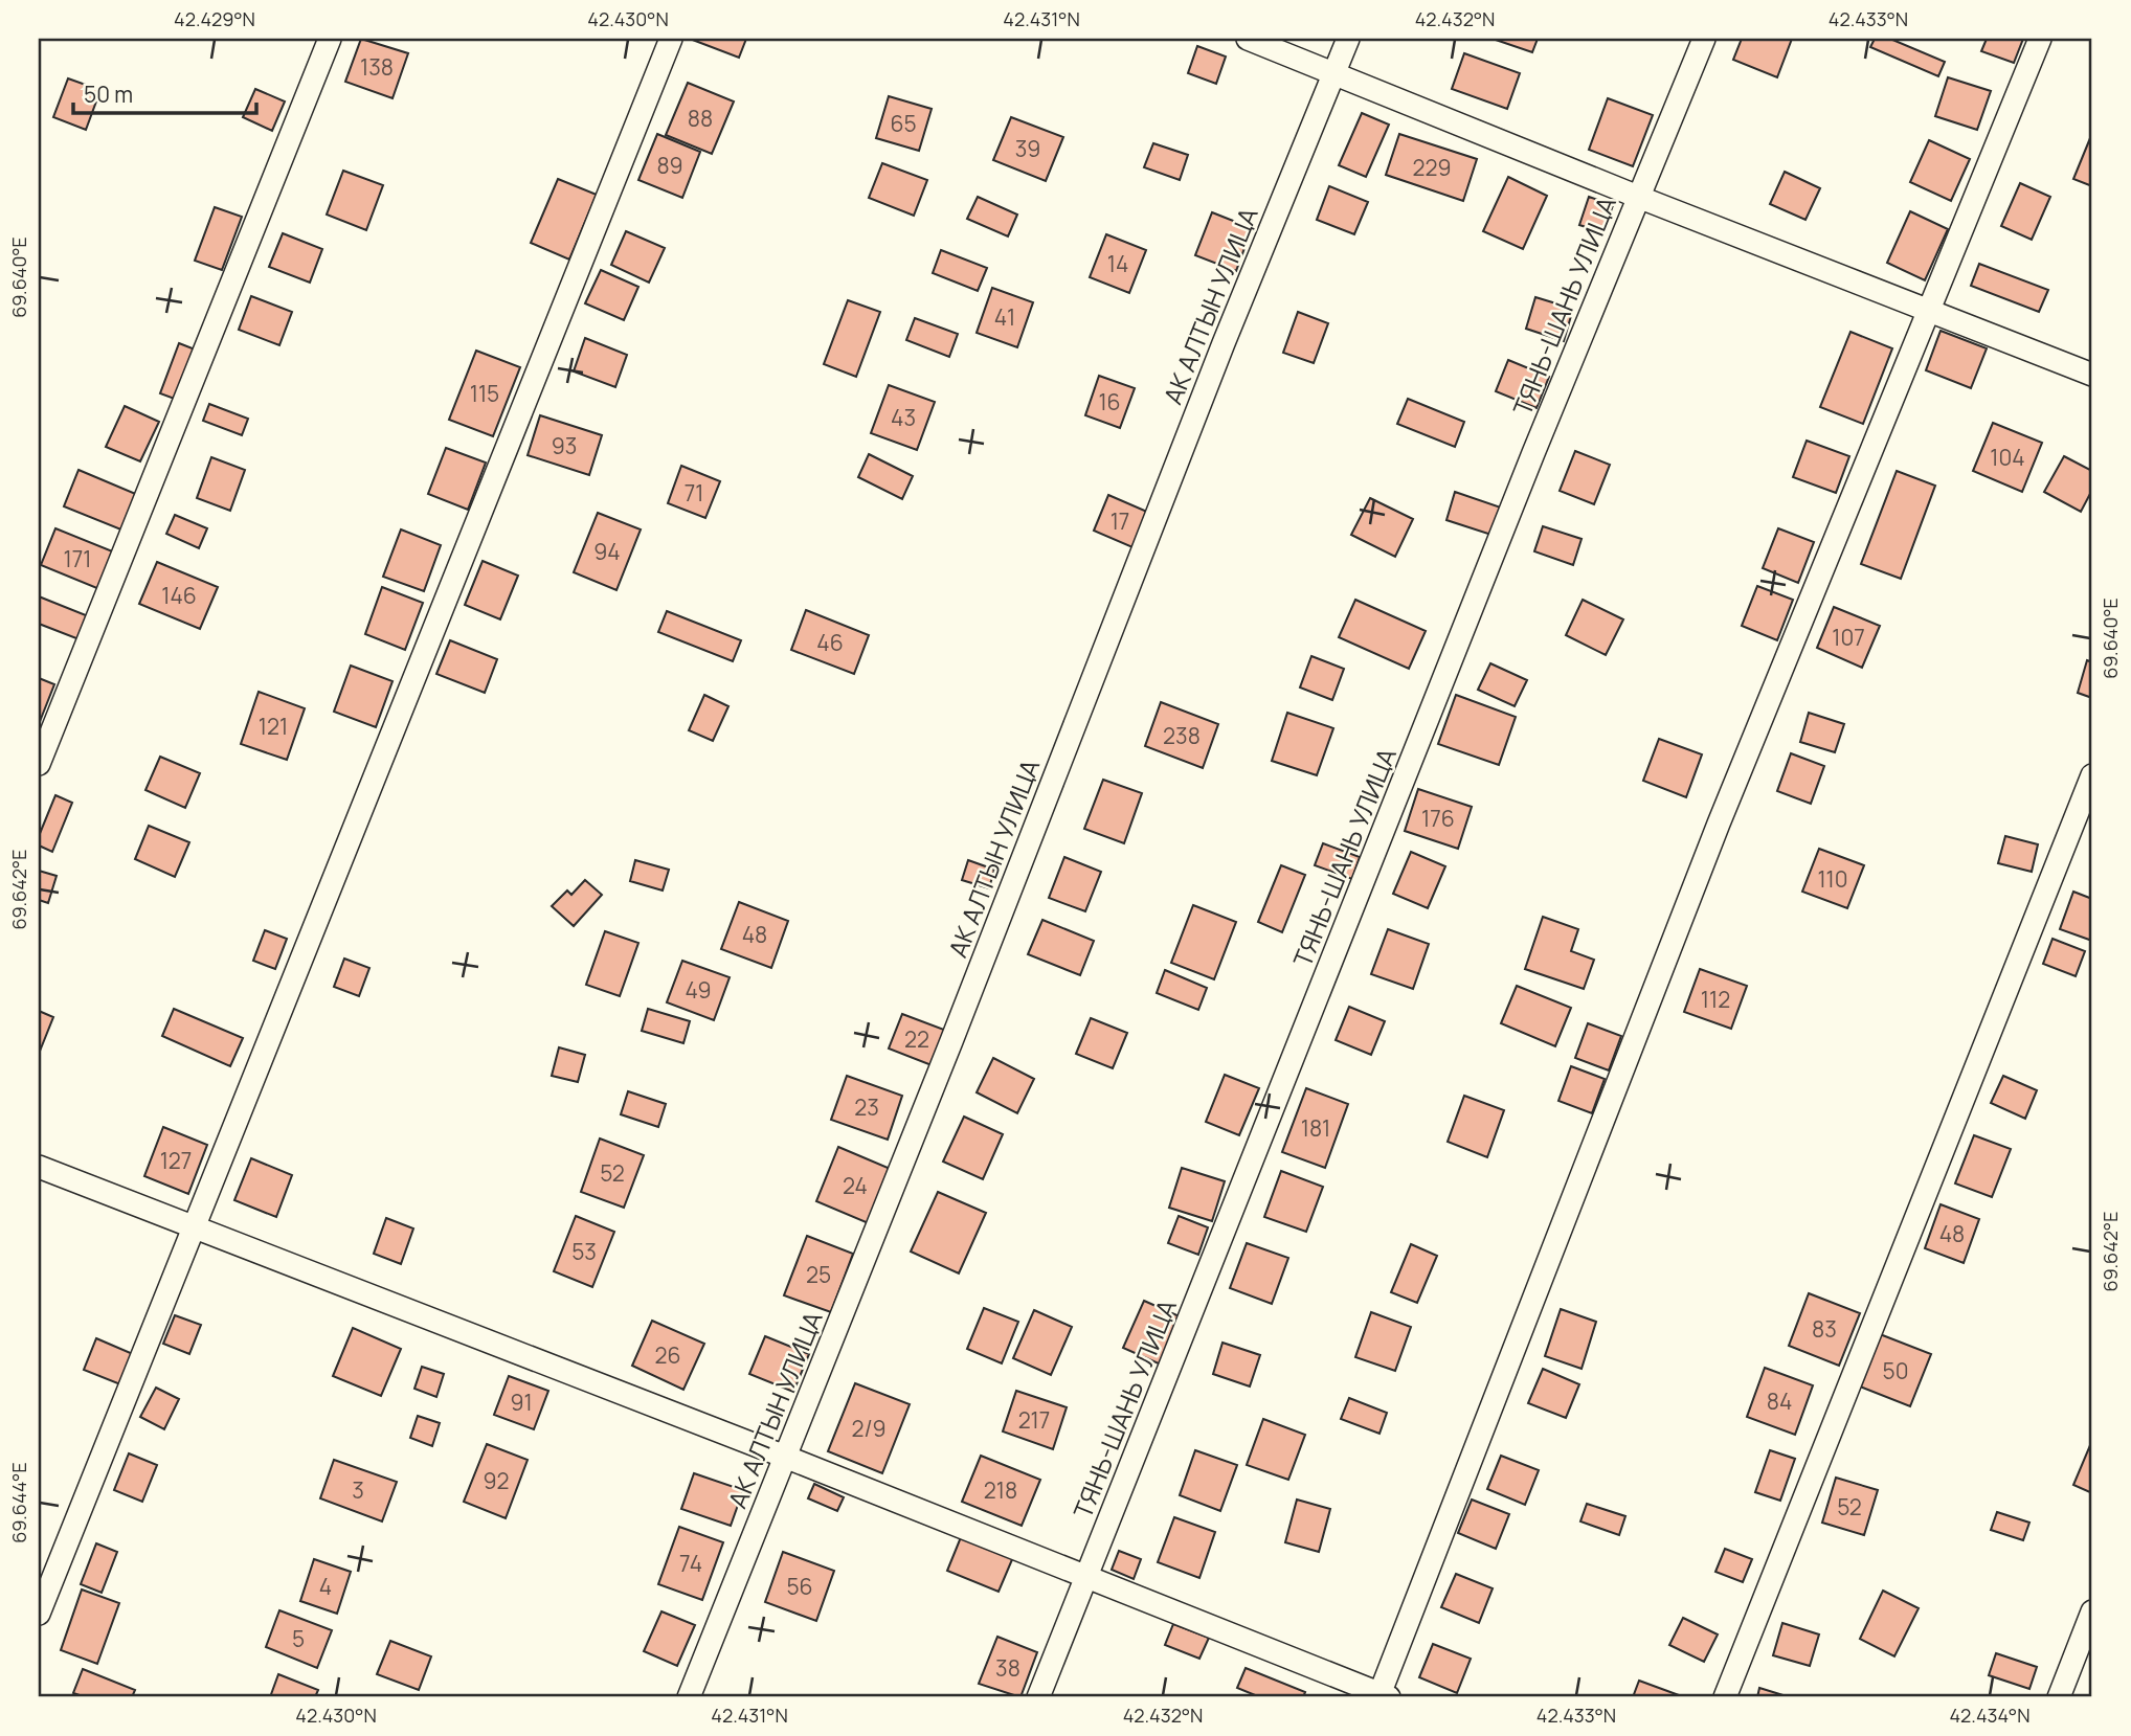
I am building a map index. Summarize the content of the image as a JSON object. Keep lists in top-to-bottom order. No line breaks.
{"streets":{"street":["АК АЛТЫН УЛИЦА","ТЯНЬ-ШАНЬ УЛИЦА"]},"house_numbers":["138","88","65","39","89","229","14","41","115","16","43","93","104","71","17","94","171","146","107","46","121","238","176","110","48","49","112","22","23","181","127","52","24","48","53","25","83","26","50","84","91","217","2/9","92","3","218","52","74","4","56","5","38"],"scale_bar":"50 m","coordinates":["42.429°N","42.430°N","42.431°N","42.432°N","42.433°N","69.640°E","69.642°E","69.644°E","42.434°N"]}
